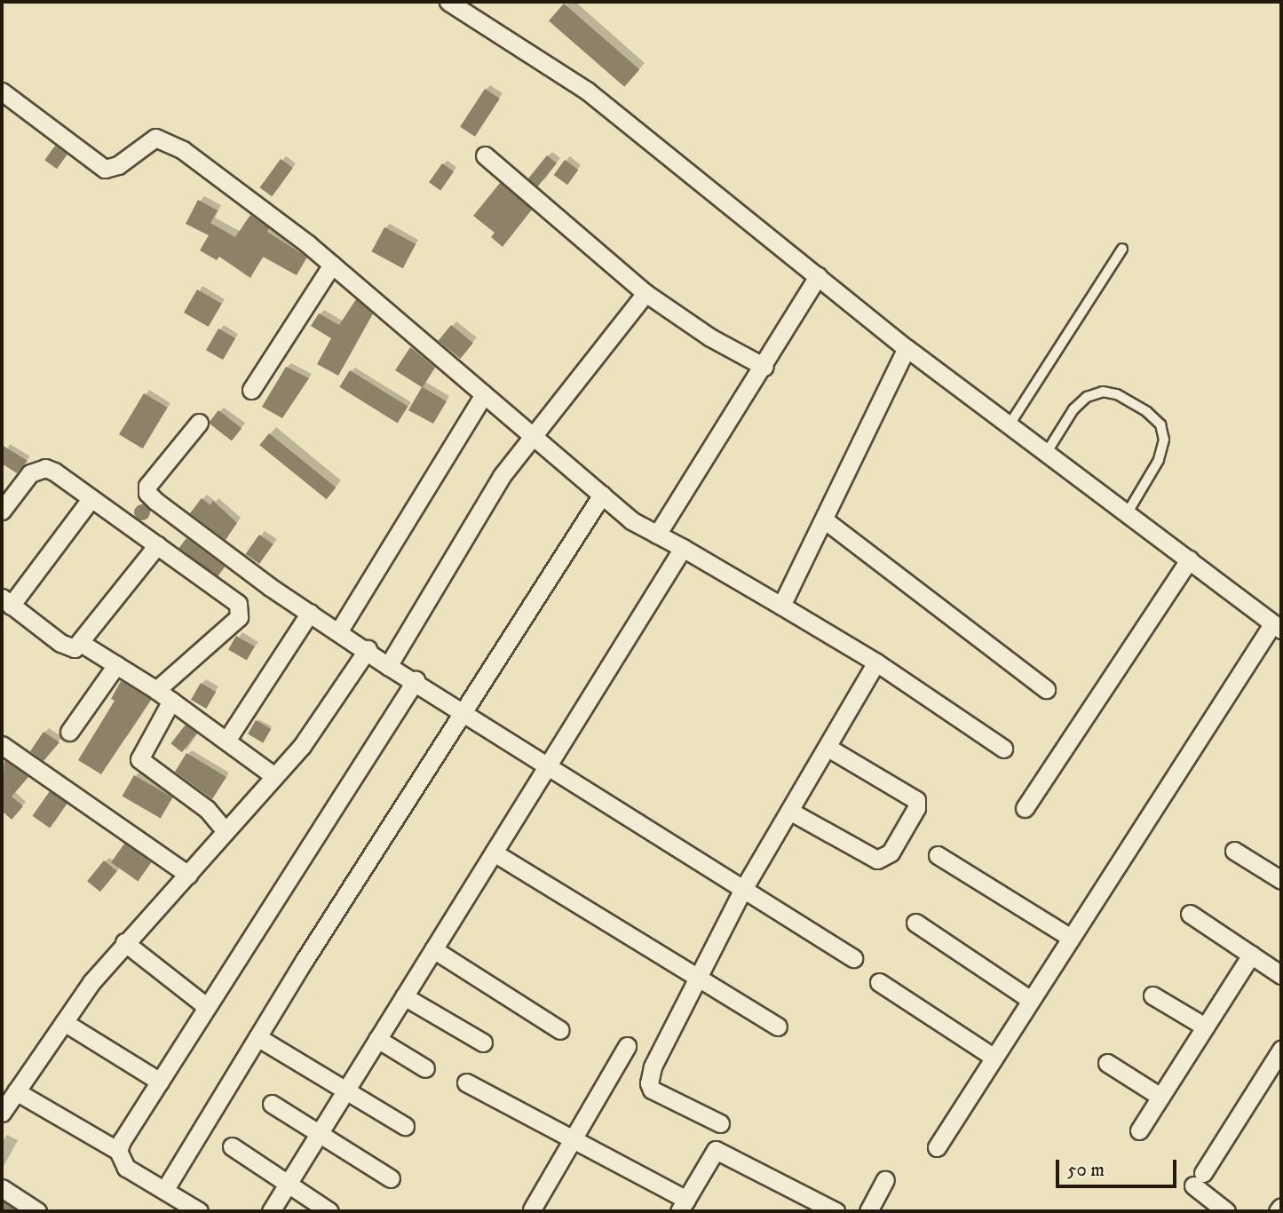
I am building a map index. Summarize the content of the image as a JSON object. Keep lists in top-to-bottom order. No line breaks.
{"scale_bar":"50 m"}
